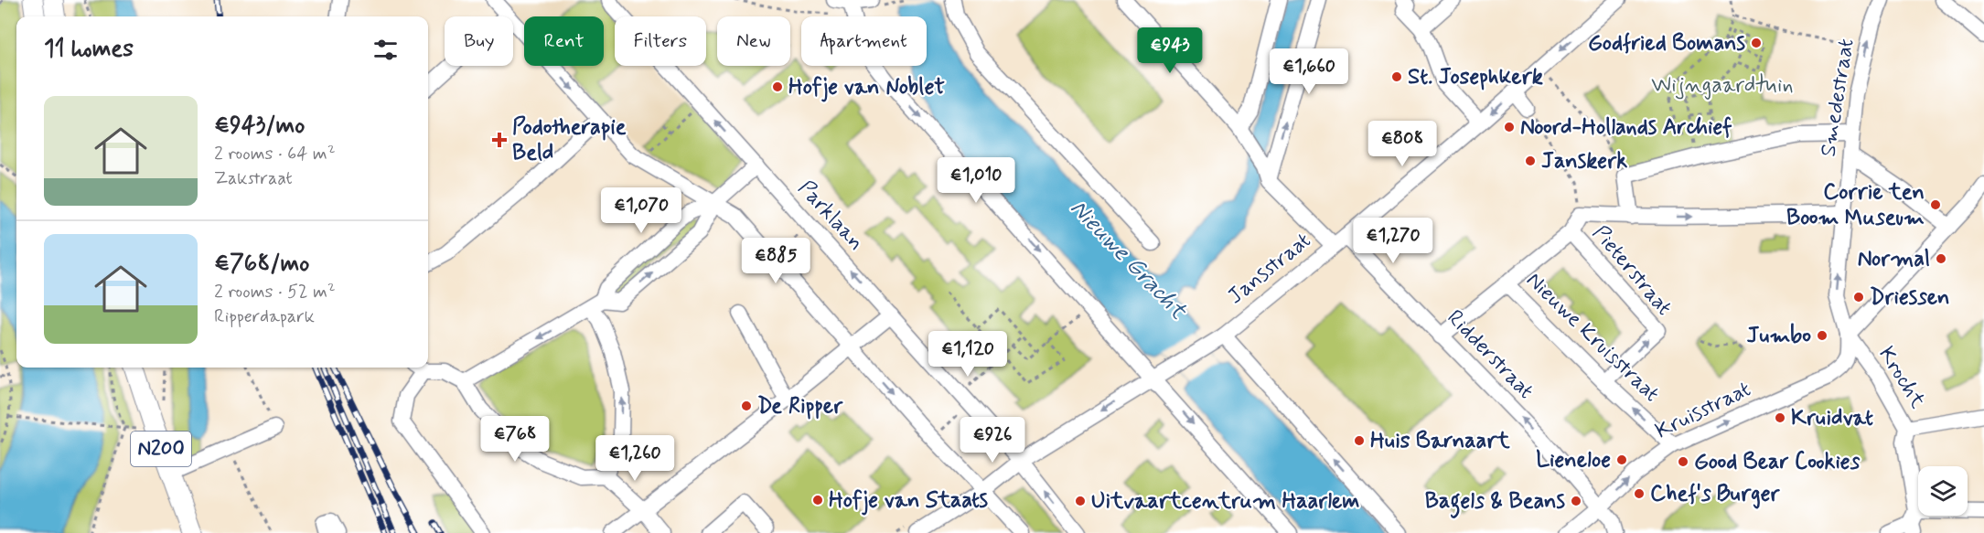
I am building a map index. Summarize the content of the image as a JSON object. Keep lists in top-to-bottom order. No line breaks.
{"streets":{"main road":["N200"],"street":["Smedestraat","Parklaan","Jansstraat","Pieterstraat","Nieuwe Kruisstraat","Ridderstraat","Krocht","Kruisstraat"]},"crossings":[["Smedestraat","Krocht"],["Smedestraat","Kruisstraat"],["Parklaan","Jansstraat"],["Jansstraat","Ridderstraat"],["Pieterstraat","Nieuwe Kruisstraat"],["Nieuwe Kruisstraat","Kruisstraat"],["Ridderstraat","Kruisstraat"],["Krocht","Kruisstraat"]],"one_way":["Smedestraat","Jansstraat","Nieuwe Kruisstraat","Kruisstraat"],"water":["Nieuwe Gracht"],"parks":["Wijngaardtuin"],"places":{"other":["Godfried Bomans","St. Josephkerk","Hofje van Noblet","Noord-Hollands Archief","Janskerk","Corrie ten Boom Museum","Normal","Driessen","Jumbo","De Ripper","Kruidvat","Huis Barnaart","Lieneloe","Good Bear Cookies","Chef's Burger","Hofje van Staats","Uitvaartcentrum Haarlem","Bagels & Beans"],"health":["Podotherapie Beld"]},"page":{"chip":["Buy","Rent","Filters","New","Apartment"],"heading":"11 homes","price":["€943","€1,660","€808","€1,010","€1,070","€1,270","€885","€1,120","€768","€926","€1,260"],"list":[{"name":"€943/mo","note":"2 rooms · 64 m² · Zakstraat"},{"name":"€768/mo","note":"2 rooms · 52 m² · Ripperdapark"}]}}
